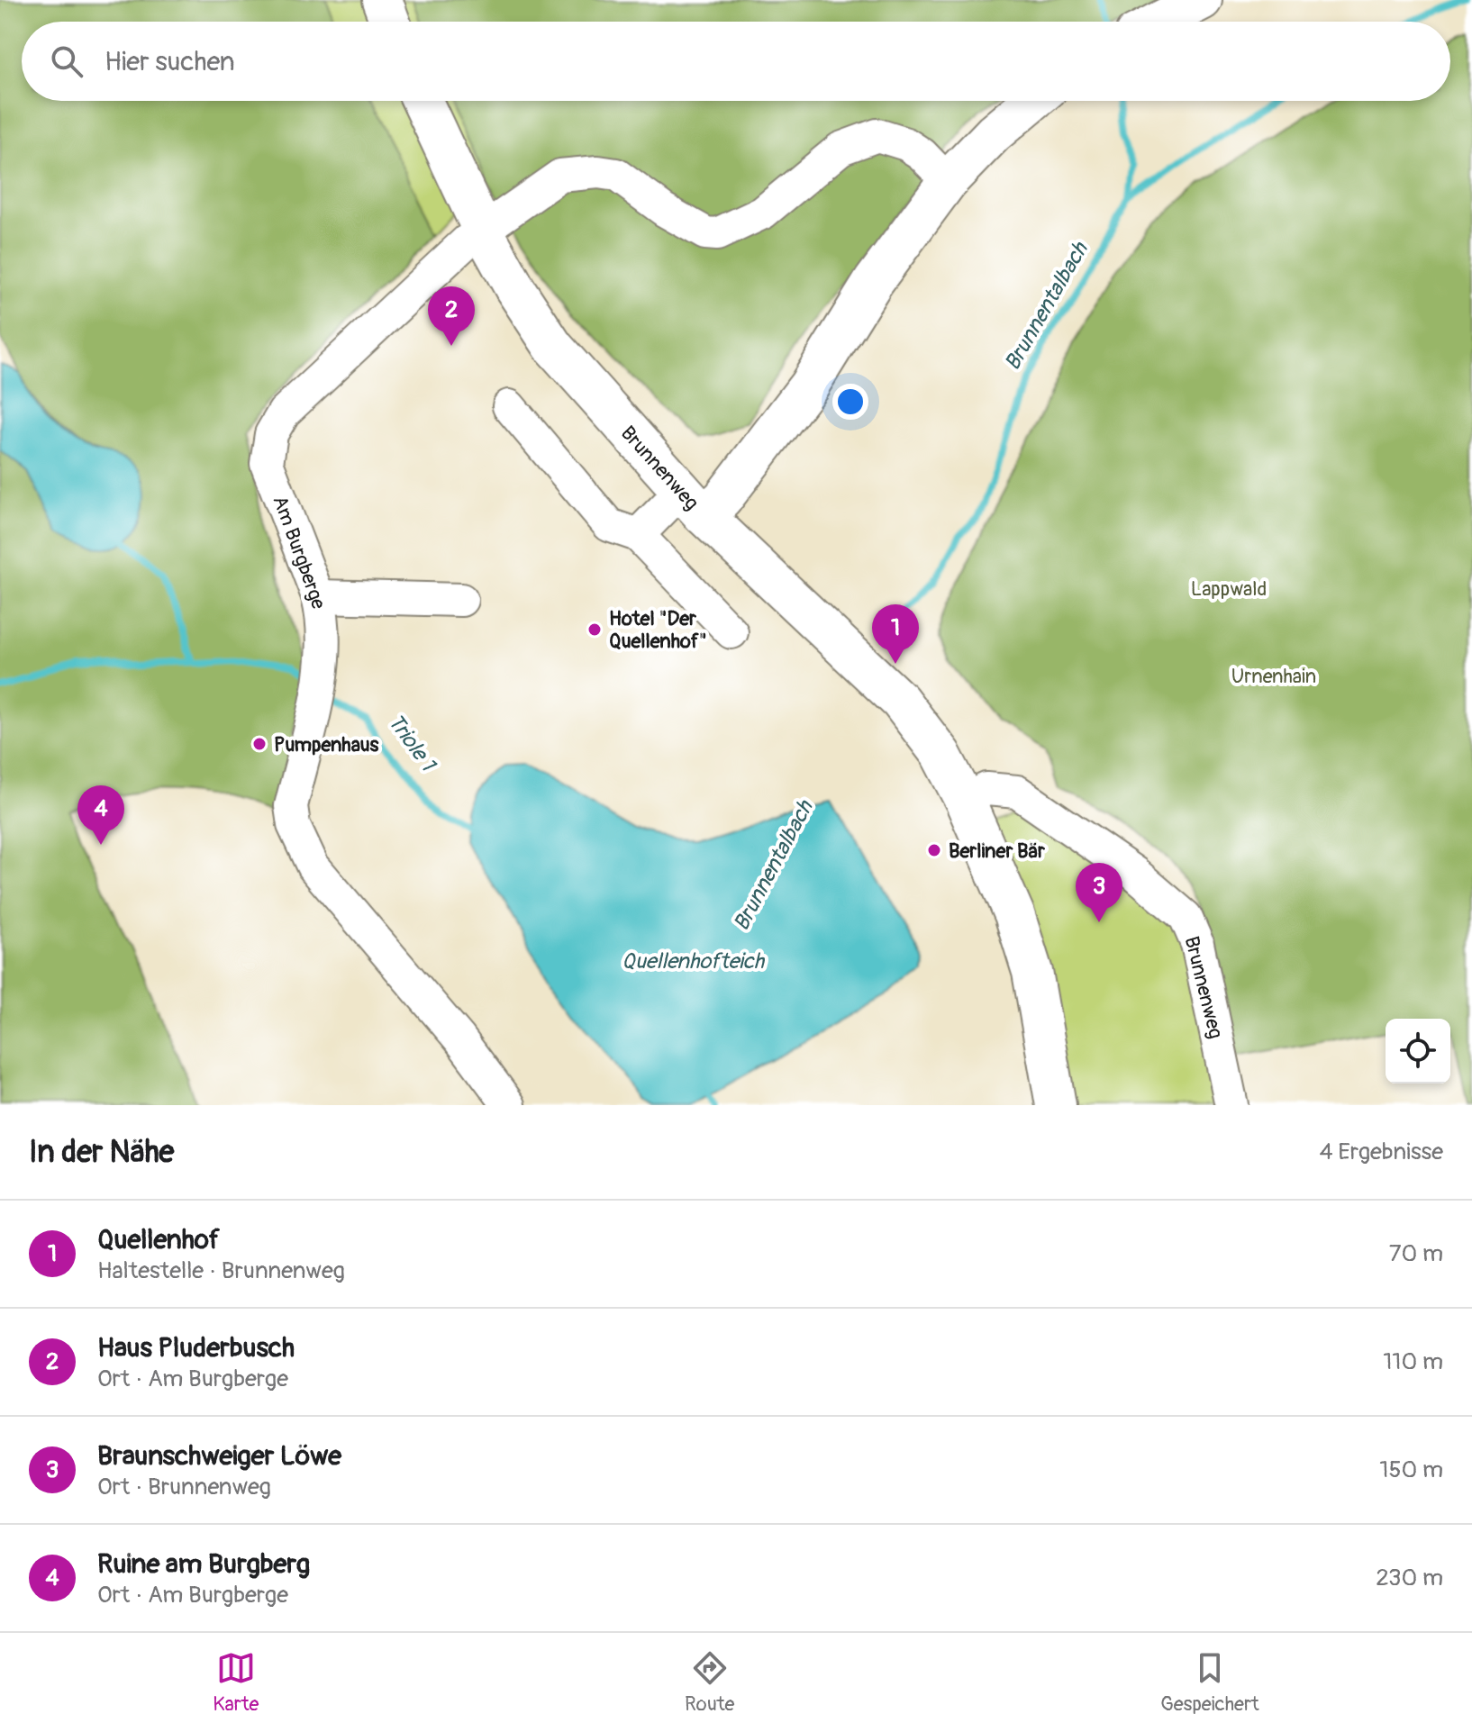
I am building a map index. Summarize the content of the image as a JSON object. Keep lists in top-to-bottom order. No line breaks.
{"streets":{"main road":["Brunnenweg"],"street":["Am Burgberge"]},"crossings":[["Brunnenweg","Am Burgberge"]],"water":["Brunnentalbach","Triole 1","Quellenhofteich"],"parks":["Lappwald","Urnenhain"],"places":["Hotel \"Der Quellenhof\"","Pumpenhaus","Berliner Bär"],"page":{"search":"Hier suchen","pins":["2","1","4","3"],"heading":["In der Nähe","4 Ergebnisse"],"list":[{"mark":"1","name":"Quellenhof","note":"Haltestelle · Brunnenweg","value":"70 m"},{"mark":"2","name":"Haus Pluderbusch","note":"Ort · Am Burgberge","value":"110 m"},{"mark":"3","name":"Braunschweiger Löwe","note":"Ort · Brunnenweg","value":"150 m"},{"mark":"4","name":"Ruine am Burgberg","note":"Ort · Am Burgberge","value":"230 m"}],"nav":["Karte","Route","Gespeichert"]}}
